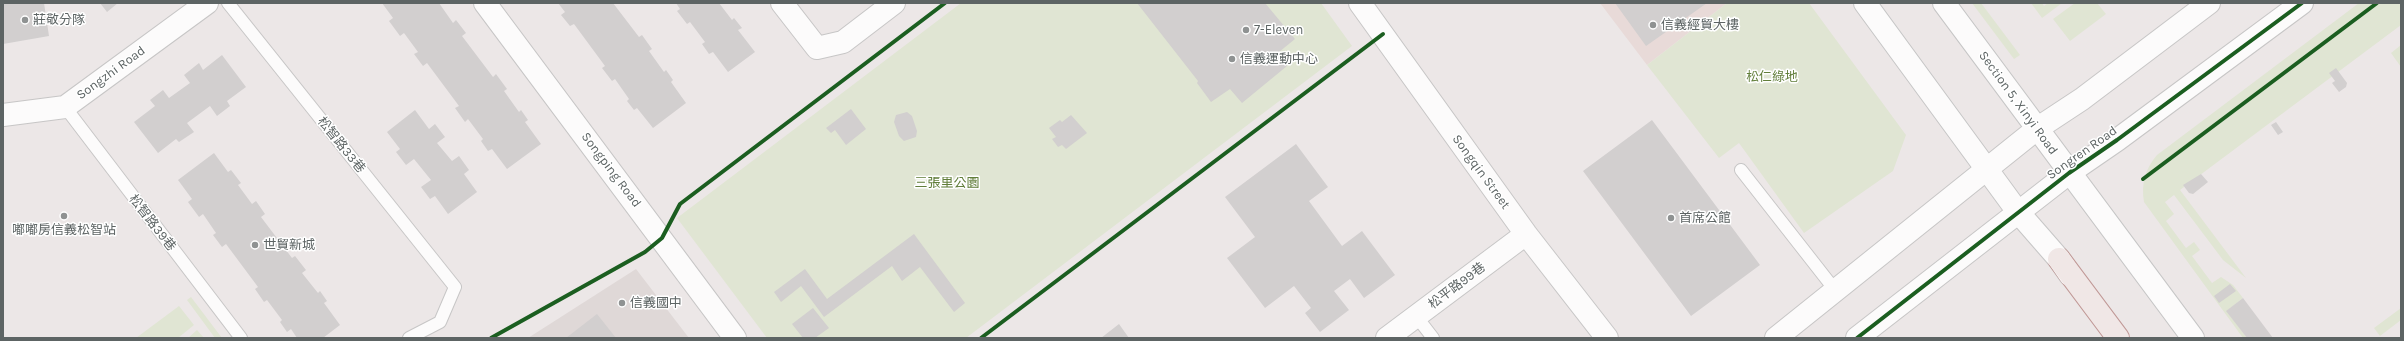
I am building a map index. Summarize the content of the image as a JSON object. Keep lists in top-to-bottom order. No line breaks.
{"streets":{"street":["Songzhi Road","Section 5, Xinyi Road","Songren Road","Songping Road","Songqin Street","松平路99巷"],"lane":["松智路33巷","松智路39巷"]},"crossings":[["Songzhi Road","松智路39巷"],["Section 5, Xinyi Road","Songren Road"],["Songqin Street","松平路99巷"]],"parks":["松仁綠地","三張里公園"],"places":["莊敬分隊","信義經貿大樓","7-Eleven","信義運動中心","嘟嘟房信義松智站","首席公館","世貿新城","信義國中"]}
